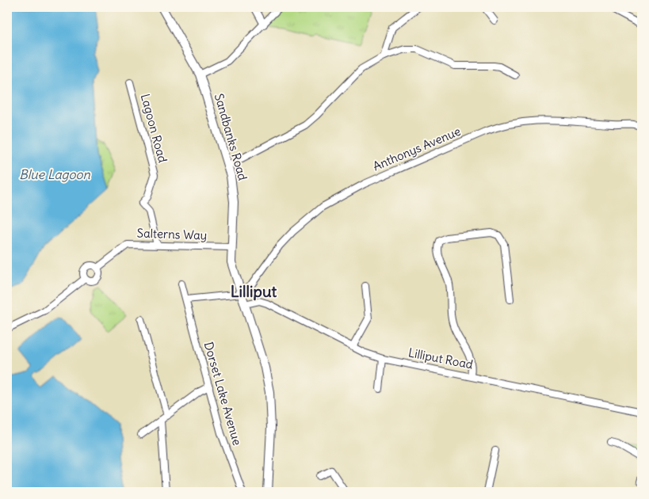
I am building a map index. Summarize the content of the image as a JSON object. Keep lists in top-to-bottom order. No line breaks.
{"streets":{"main road":["Sandbanks Road"],"street":["Lagoon Road","Anthonys Avenue","Salterns Way","Lilliput Road","Dorset Lake Avenue"]},"crossings":[["Lagoon Road","Salterns Way"],["Sandbanks Road","Anthonys Avenue"],["Sandbanks Road","Salterns Way"],["Sandbanks Road","Lilliput Road"]],"districts":["Lilliput"],"water":["Blue Lagoon"]}
